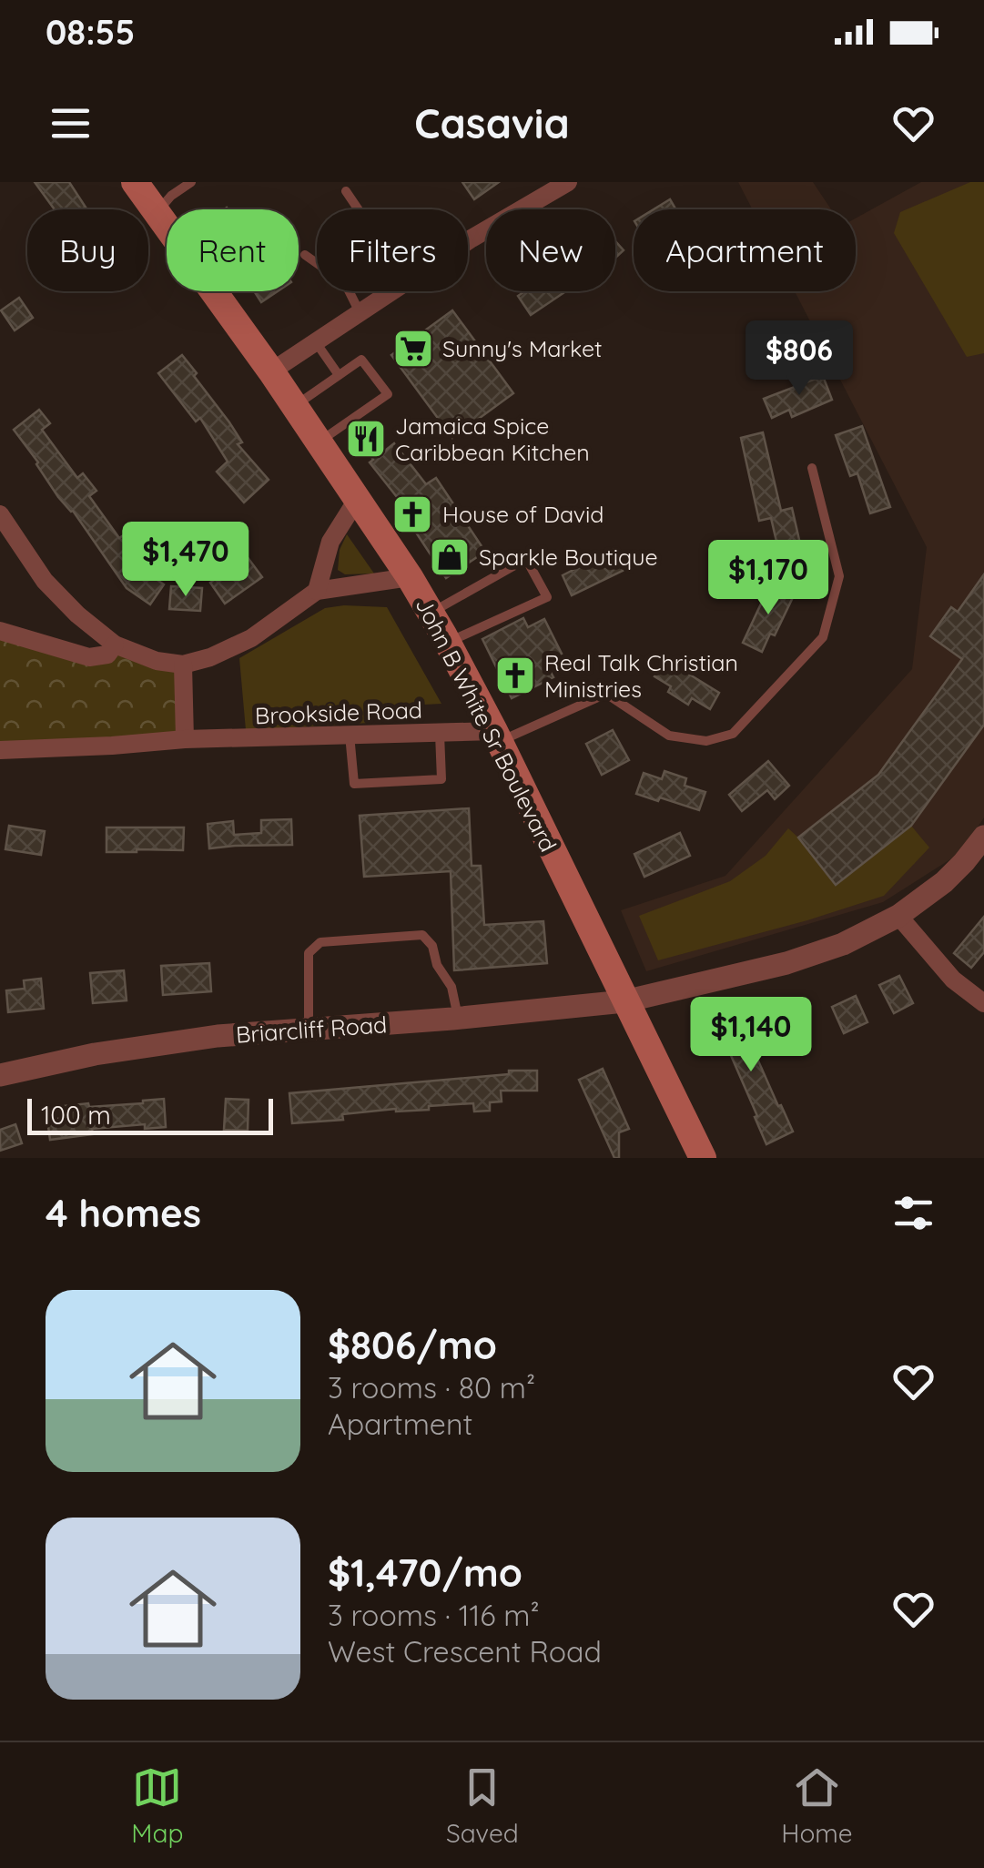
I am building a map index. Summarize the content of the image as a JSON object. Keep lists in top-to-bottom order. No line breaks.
{"streets":{"main road":["John B White Sr Boulevard"],"street":["Brookside Road","Briarcliff Road"]},"crossings":[["Brookside Road","John B White Sr Boulevard"],["John B White Sr Boulevard","Briarcliff Road"]],"places":{"supermarket":["Sunny's Market"],"restaurant":["Jamaica Spice Caribbean Kitchen"],"church":["House of David","Real Talk Christian Ministries"],"shop":["Sparkle Boutique"]},"scale_bar":"100 m","page":{"status":"08:55","header":"Casavia","chip":["Buy","Rent","Filters","New","Apartment"],"price":["$806","$1,470","$1,170","$1,140"],"scale":"100 m","heading":"4 homes","list":[{"name":"$806/mo","note":"3 rooms · 80 m² · Apartment"},{"name":"$1,470/mo","note":"3 rooms · 116 m² · West Crescent Road"}],"tabs":["Map","Saved","Home"]}}
